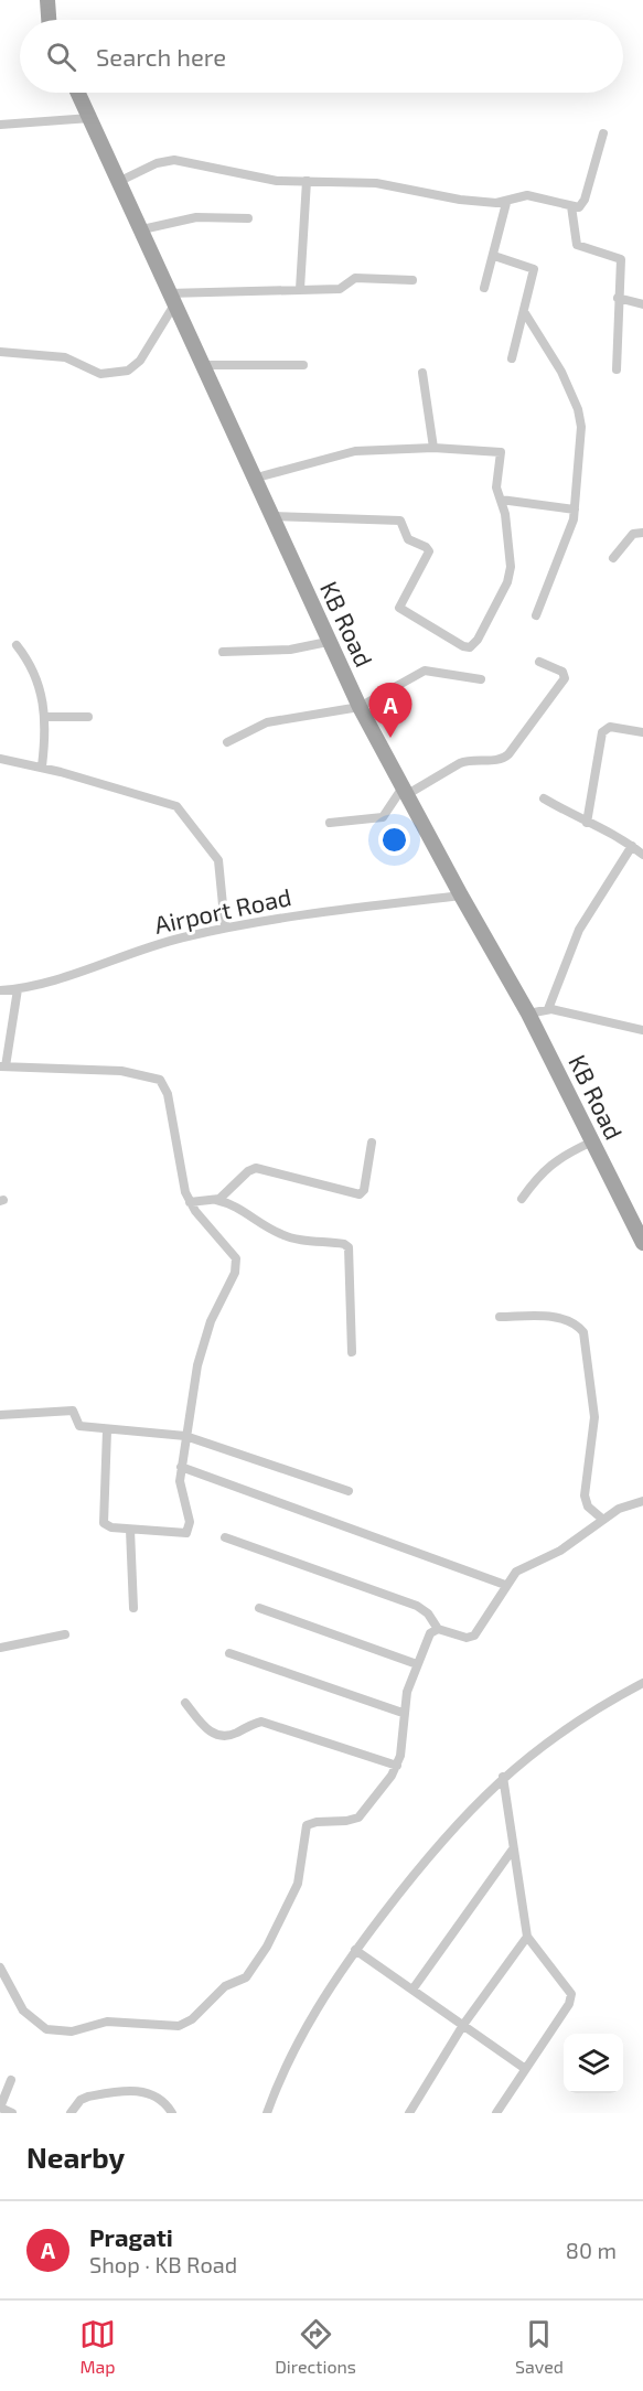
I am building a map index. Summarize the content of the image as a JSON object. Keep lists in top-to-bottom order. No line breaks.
{"streets":{"main road":["KB Road"],"street":["Airport Road"]},"crossings":[["KB Road","Airport Road"]],"page":{"search":"Search here","pins":"A","heading":"Nearby","list":[{"mark":"A","name":"Pragati","note":"Shop · KB Road","value":"80 m"}],"nav":["Map","Directions","Saved"]}}
